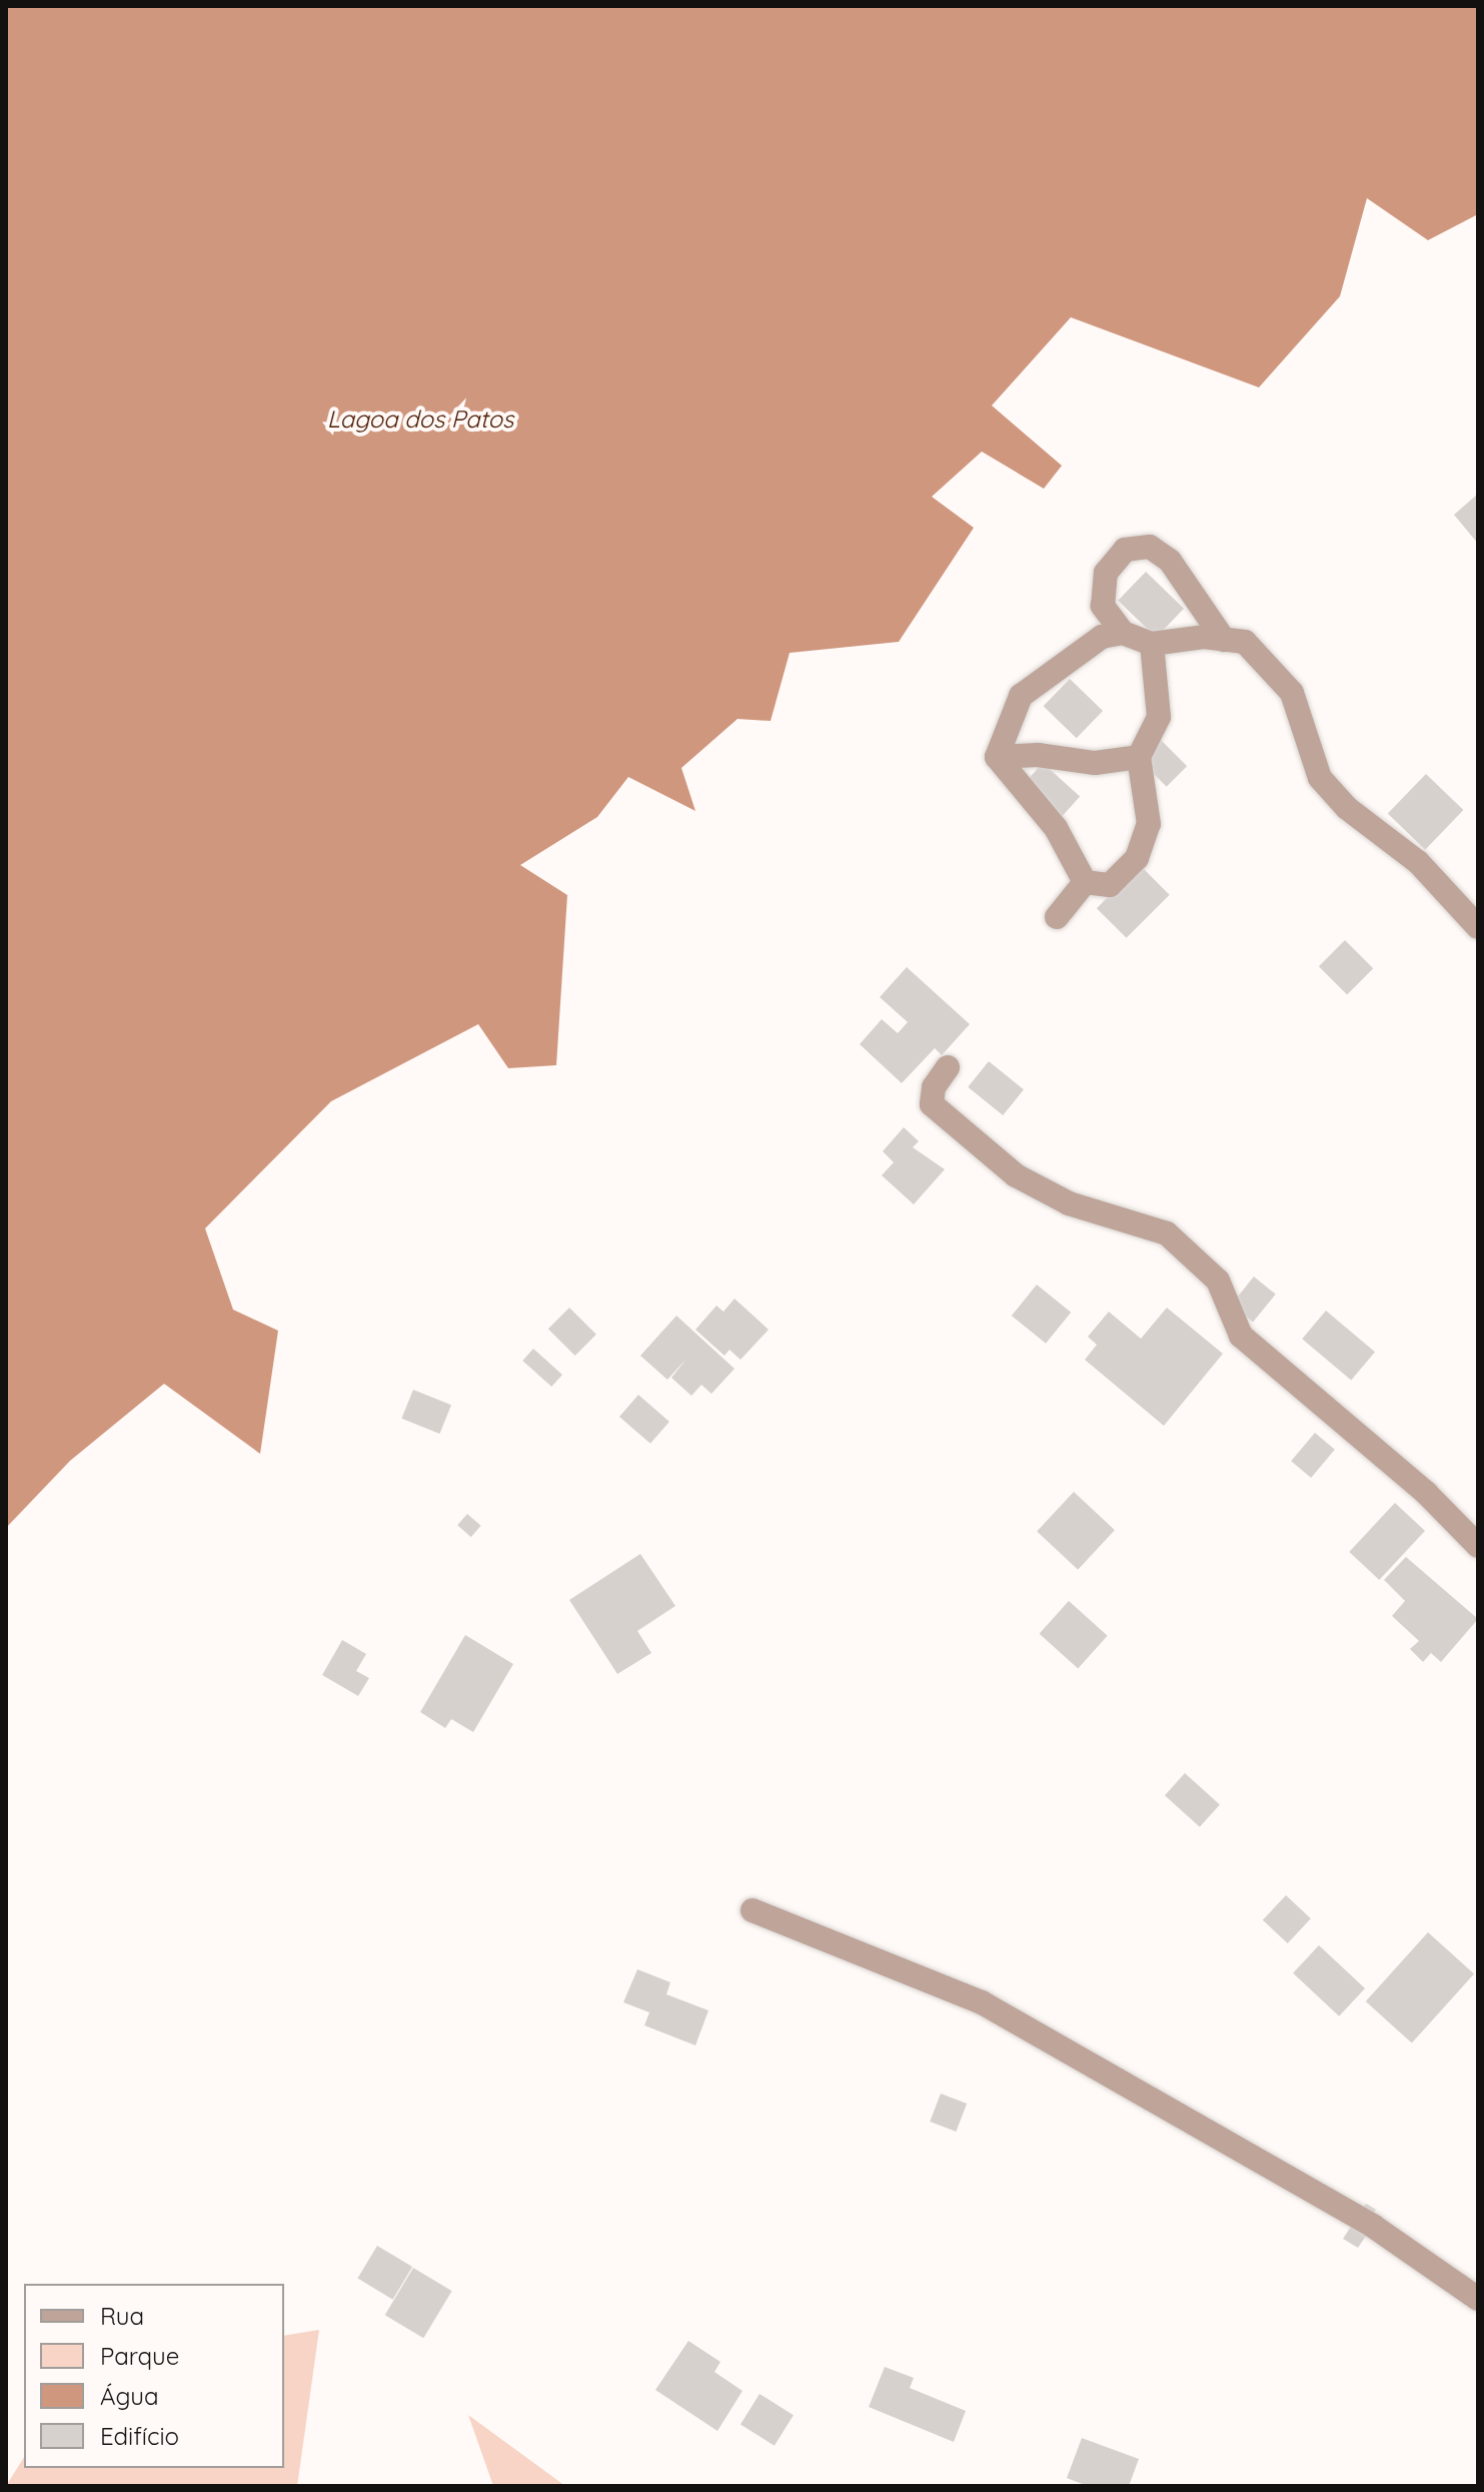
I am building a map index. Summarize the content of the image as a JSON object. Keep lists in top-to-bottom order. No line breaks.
{"water":["Lagoa dos Patos"],"legend":["Rua","Parque","Água","Edifício"]}
